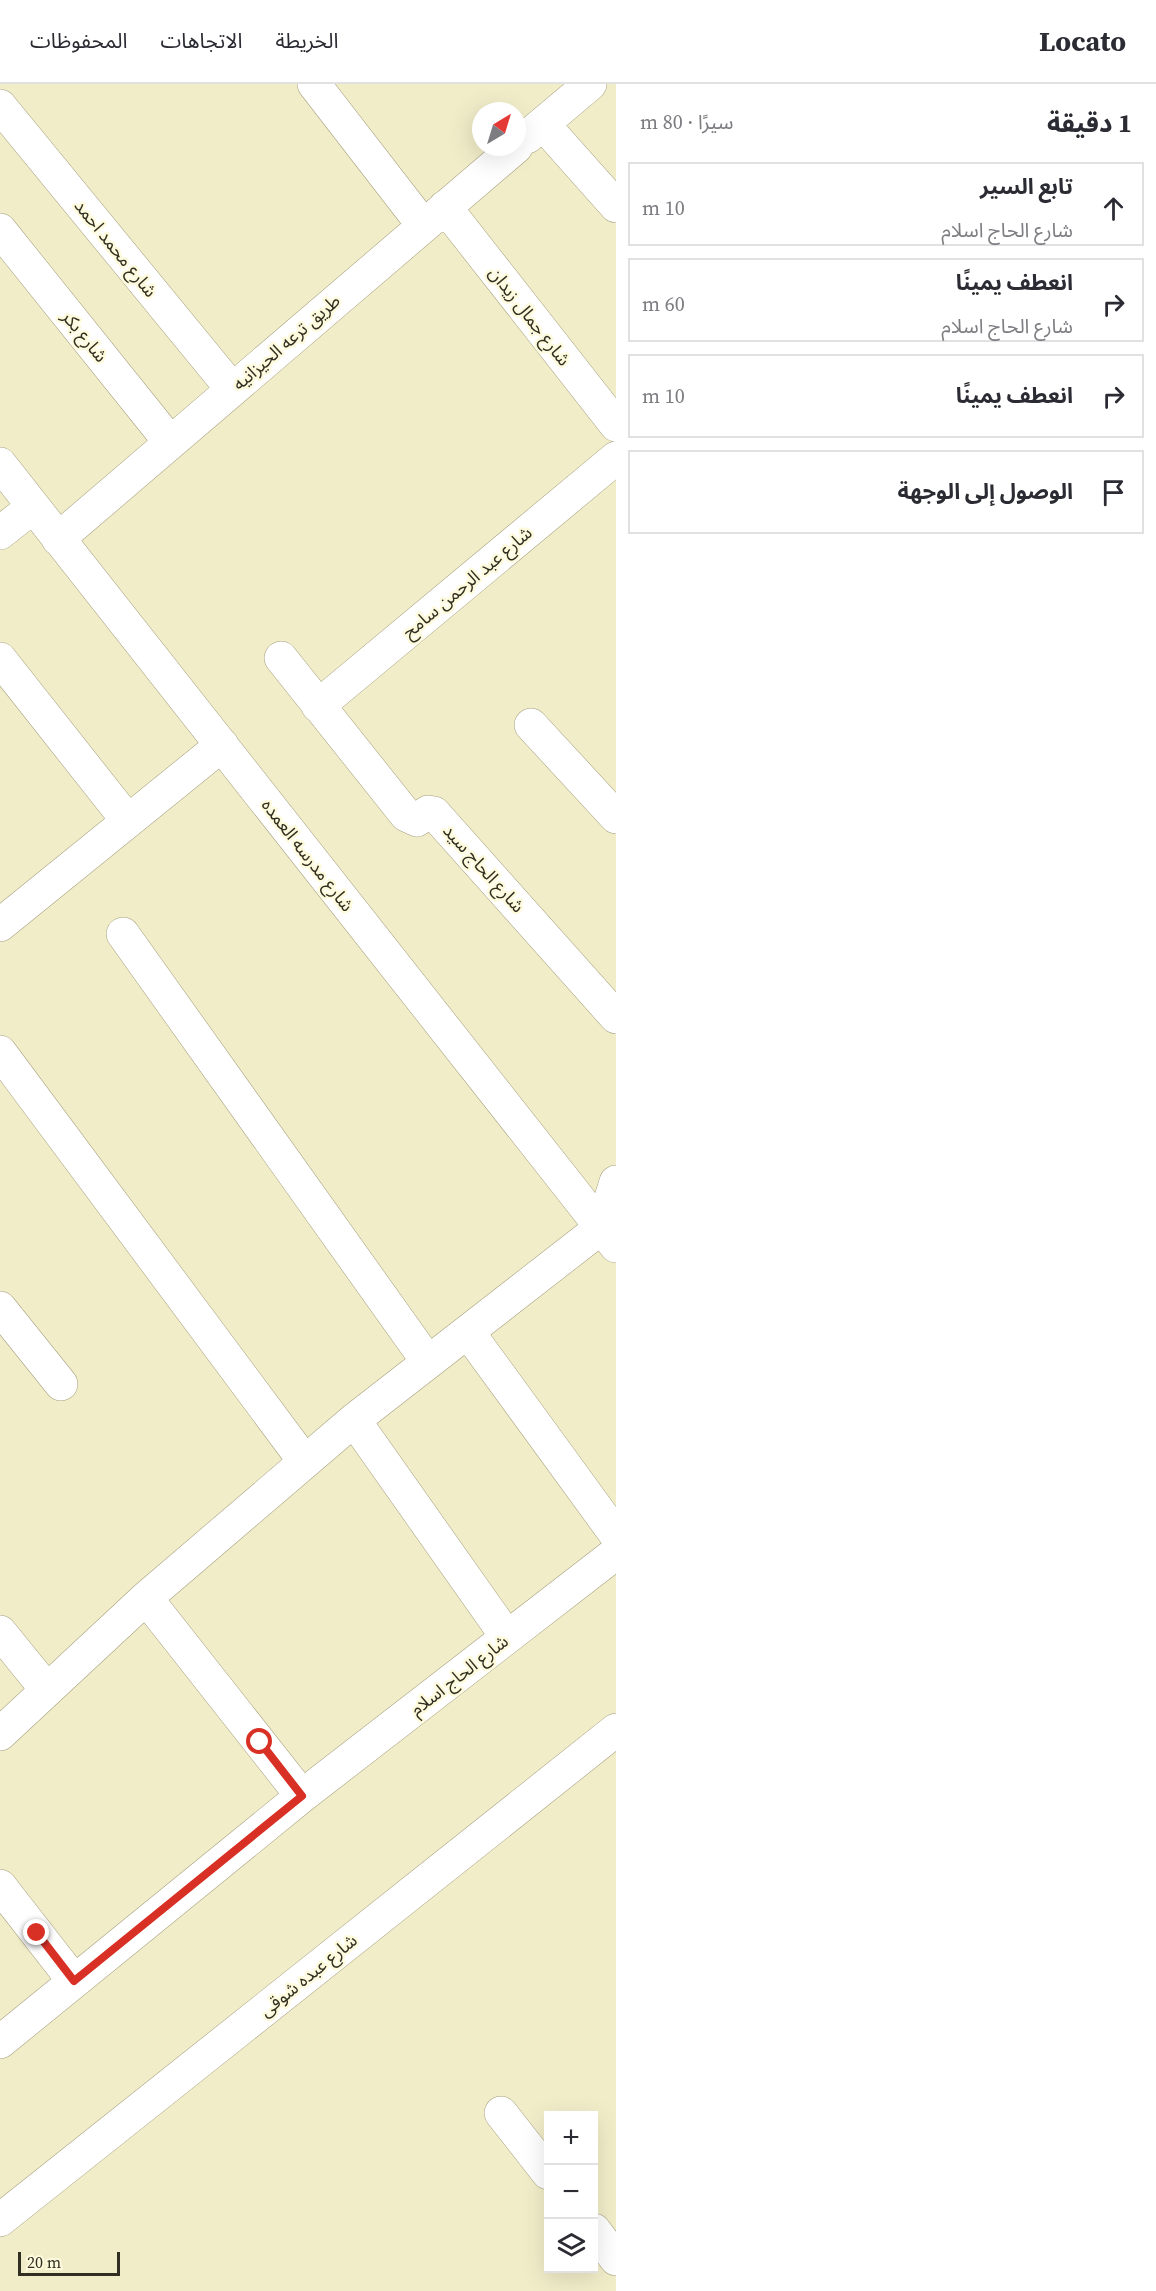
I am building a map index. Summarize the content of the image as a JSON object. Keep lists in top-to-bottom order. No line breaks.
{"streets":{"street":["شارع محمد احمد","شارع جمال زيدان","شارع بكر","طريق ترعه الحيزانيه","شارع عبد الرحمن سامح","شارع مدرسه العمده","شارع الحاج سيد","شارع الحاج اسلام","شارع عبده شوقى"]},"crossings":[["شارع محمد احمد","طريق ترعه الحيزانيه"],["شارع جمال زيدان","طريق ترعه الحيزانيه"],["شارع بكر","طريق ترعه الحيزانيه"],["طريق ترعه الحيزانيه","شارع مدرسه العمده"],["شارع عبد الرحمن سامح","شارع الحاج سيد"]],"scale_bar":"20 m","north":"top right","page":{"header":"Locato","nav":["الخريطة","الاتجاهات","المحفوظات"],"heading":["1 دقيقة","سيرًا · 80 m"],"list":[["تابع السير","شارع الحاج اسلام","10 m"],["انعطف يمينًا","شارع الحاج اسلام","60 m"],["انعطف يمينًا","10 m"],"الوصول إلى الوجهة"],"map_buttons":["+","−"],"scale":"20 m"}}
